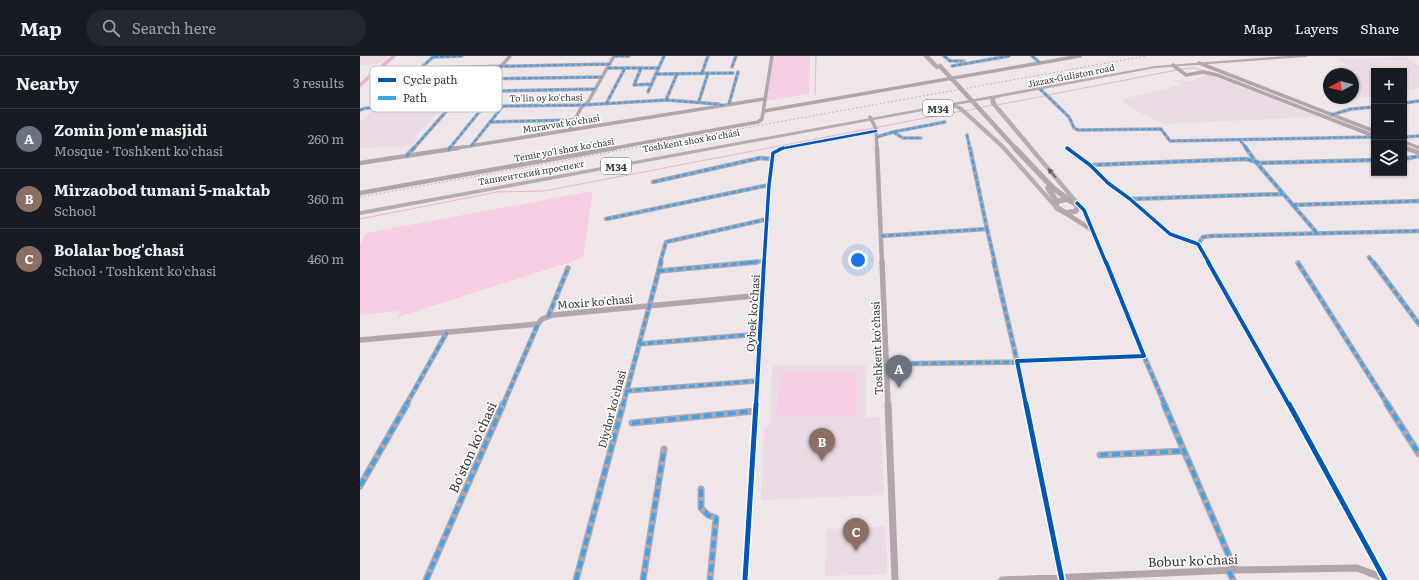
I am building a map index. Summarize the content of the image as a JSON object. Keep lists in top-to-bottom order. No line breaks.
{"streets":{"highway":["Jizzax-Guliston road","M34","Toshkent shox ko'chasi","Ташкентский проспект"],"street":["To'lin oy ko'chasi","Muravvat ko'chasi","Temir yo'l shox ko'chasi","Moxir ko'chasi","Oybek ko’chasi","Toshkent ko'chasi","Diydor ko'chasi","Bo'ston ko'chasi","Bobur ko'chasi"]},"crossings":[["Jizzax-Guliston road","Toshkent shox ko'chasi"],["To'lin oy ko'chasi","Muravvat ko'chasi"],["Toshkent shox ko'chasi","Ташкентский проспект"],["Toshkent shox ko'chasi","Toshkent ko'chasi"],["Ташкентский проспект","Toshkent ko'chasi"],["Moxir ko'chasi","Oybek ko’chasi"],["Moxir ko'chasi","Diydor ko'chasi"],["Moxir ko'chasi","Bo'ston ko'chasi"],["Oybek ko’chasi","Diydor ko'chasi"]],"legend":["Cycle path","Path"],"north":"left","page":{"header":"Map","search":"Search here","nav":["Map","Layers","Share"],"heading":["Nearby","3 results"],"map_buttons":["+","−"],"list":[{"mark":"A","name":"Zomin jom'e masjidi","note":"Mosque · Toshkent ko'chasi","value":"260 m"},{"mark":"B","name":"Mirzaobod tumani 5-maktab","note":"School","value":"360 m"},{"mark":"C","name":"Bolalar bog'chasi","note":"School · Toshkent ko'chasi","value":"460 m"}],"pins":["A","B","C"]}}
